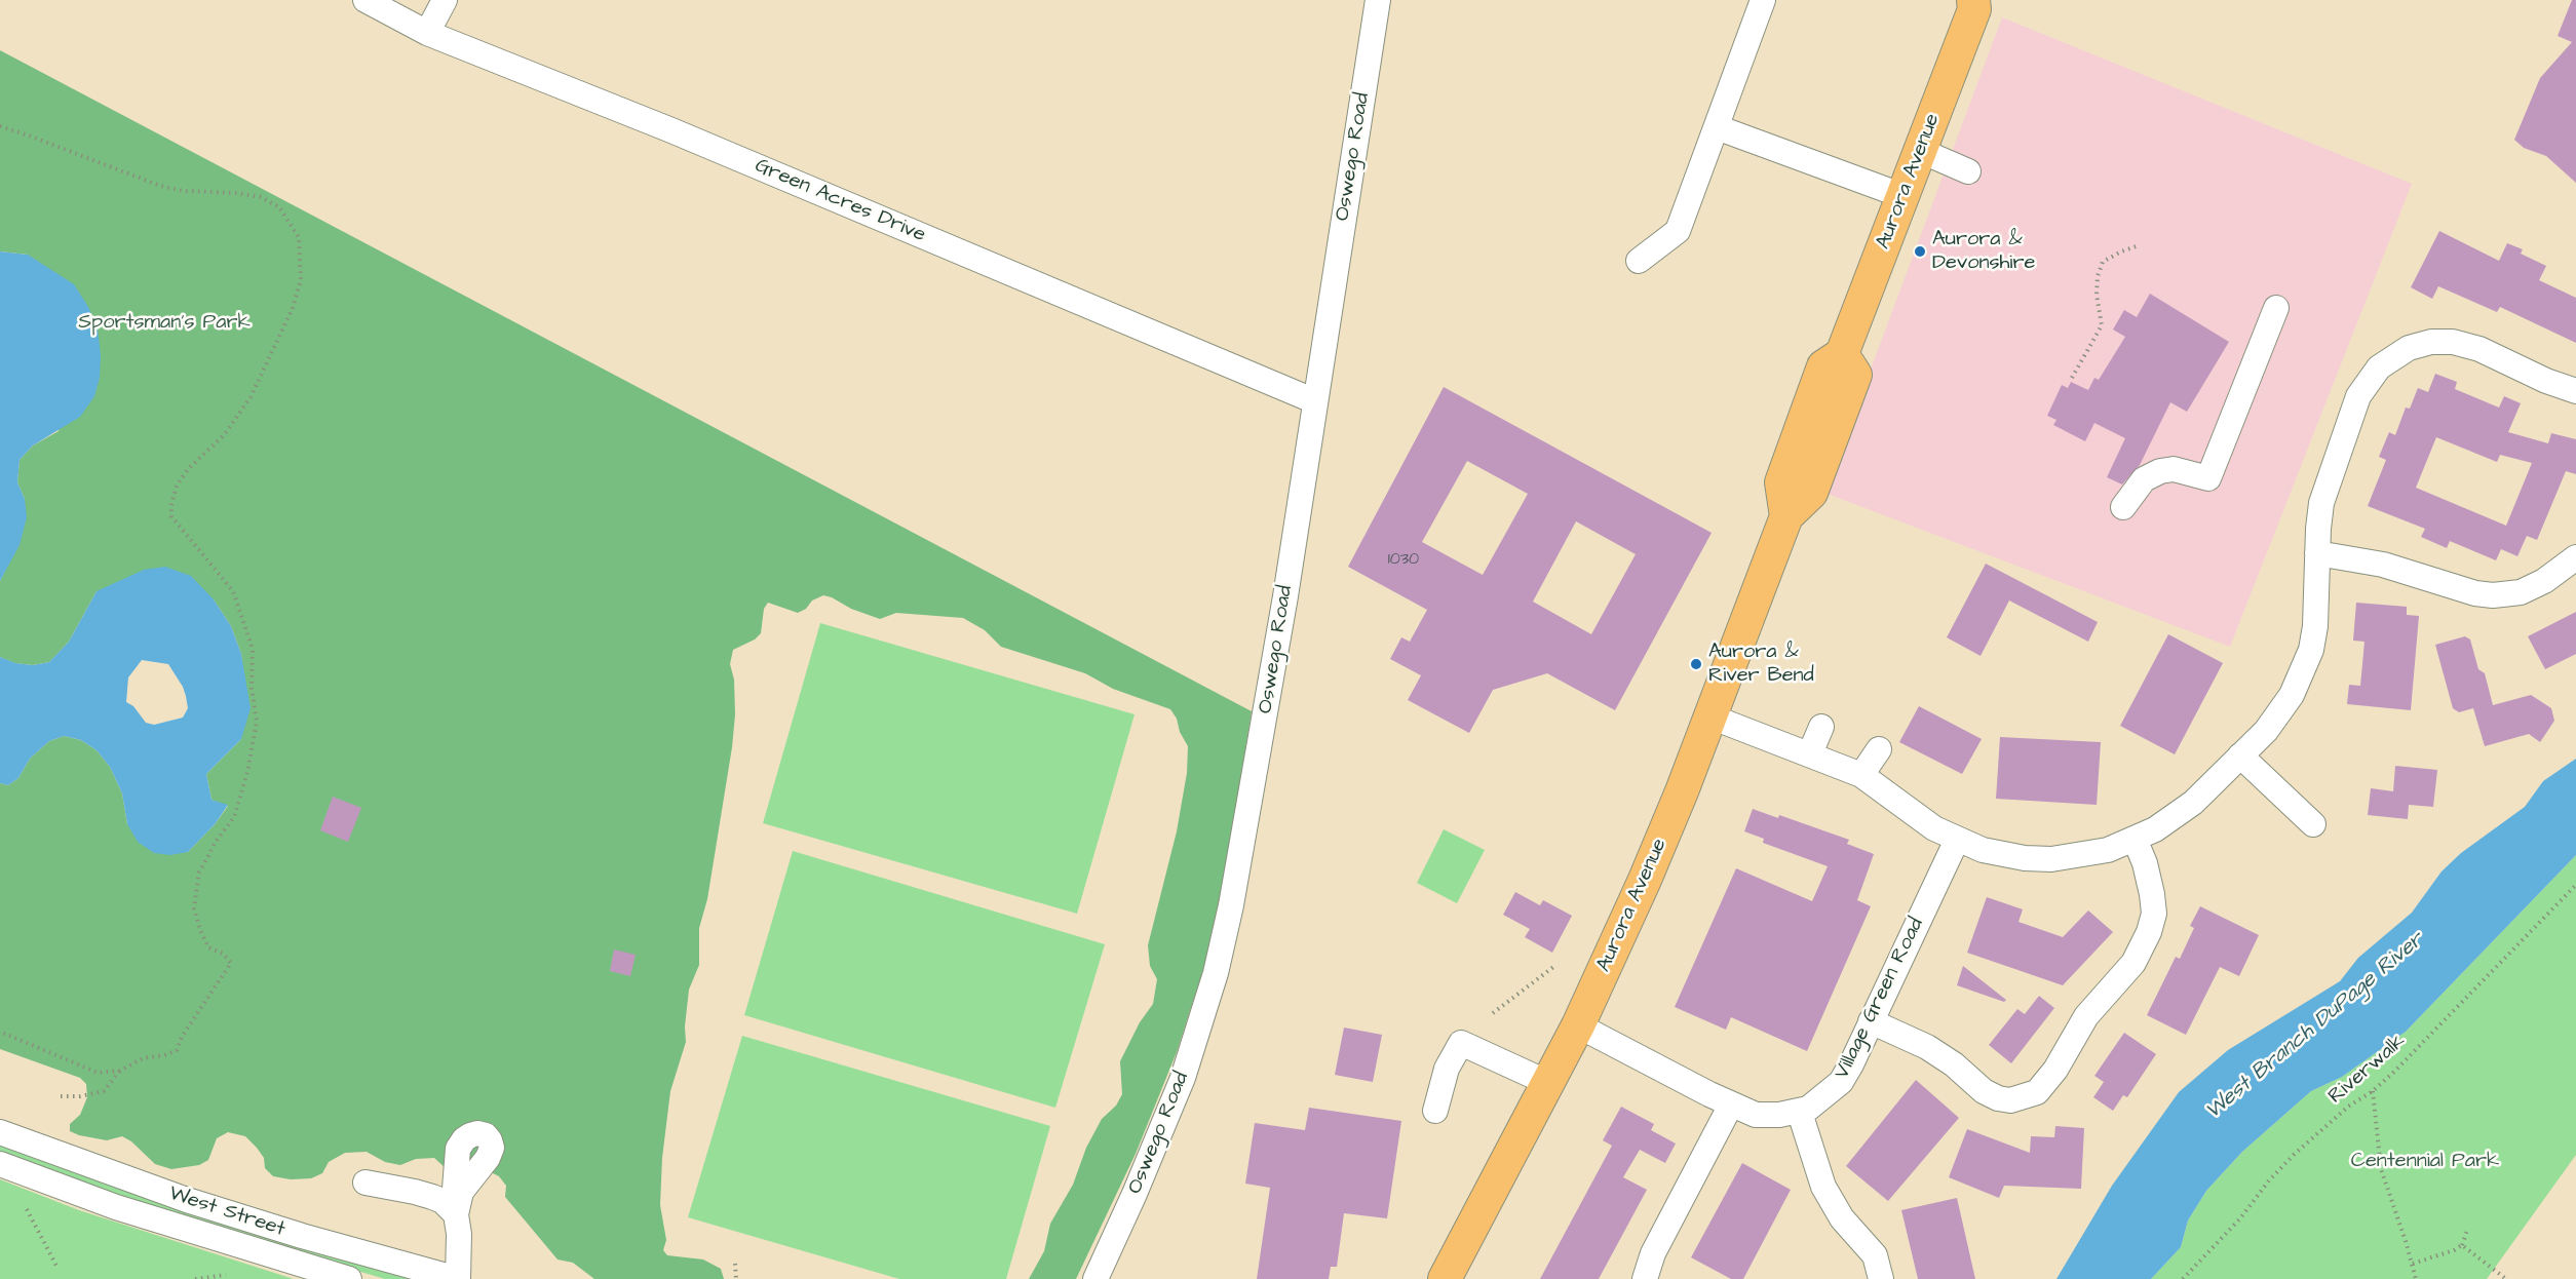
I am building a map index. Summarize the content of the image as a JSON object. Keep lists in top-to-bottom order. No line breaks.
{"streets":{"main road":["Aurora Avenue"],"street":["Oswego Road","Green Acres Drive","Village Green Road","West Street"],"path":["Riverwalk"]},"crossings":[["Oswego Road","Green Acres Drive"]],"water":["West Branch DuPage River"],"parks":["Sportsman's Park","Centennial Park"],"places":["Aurora & Devonshire","Aurora & River Bend"],"house_numbers":["1030"]}
